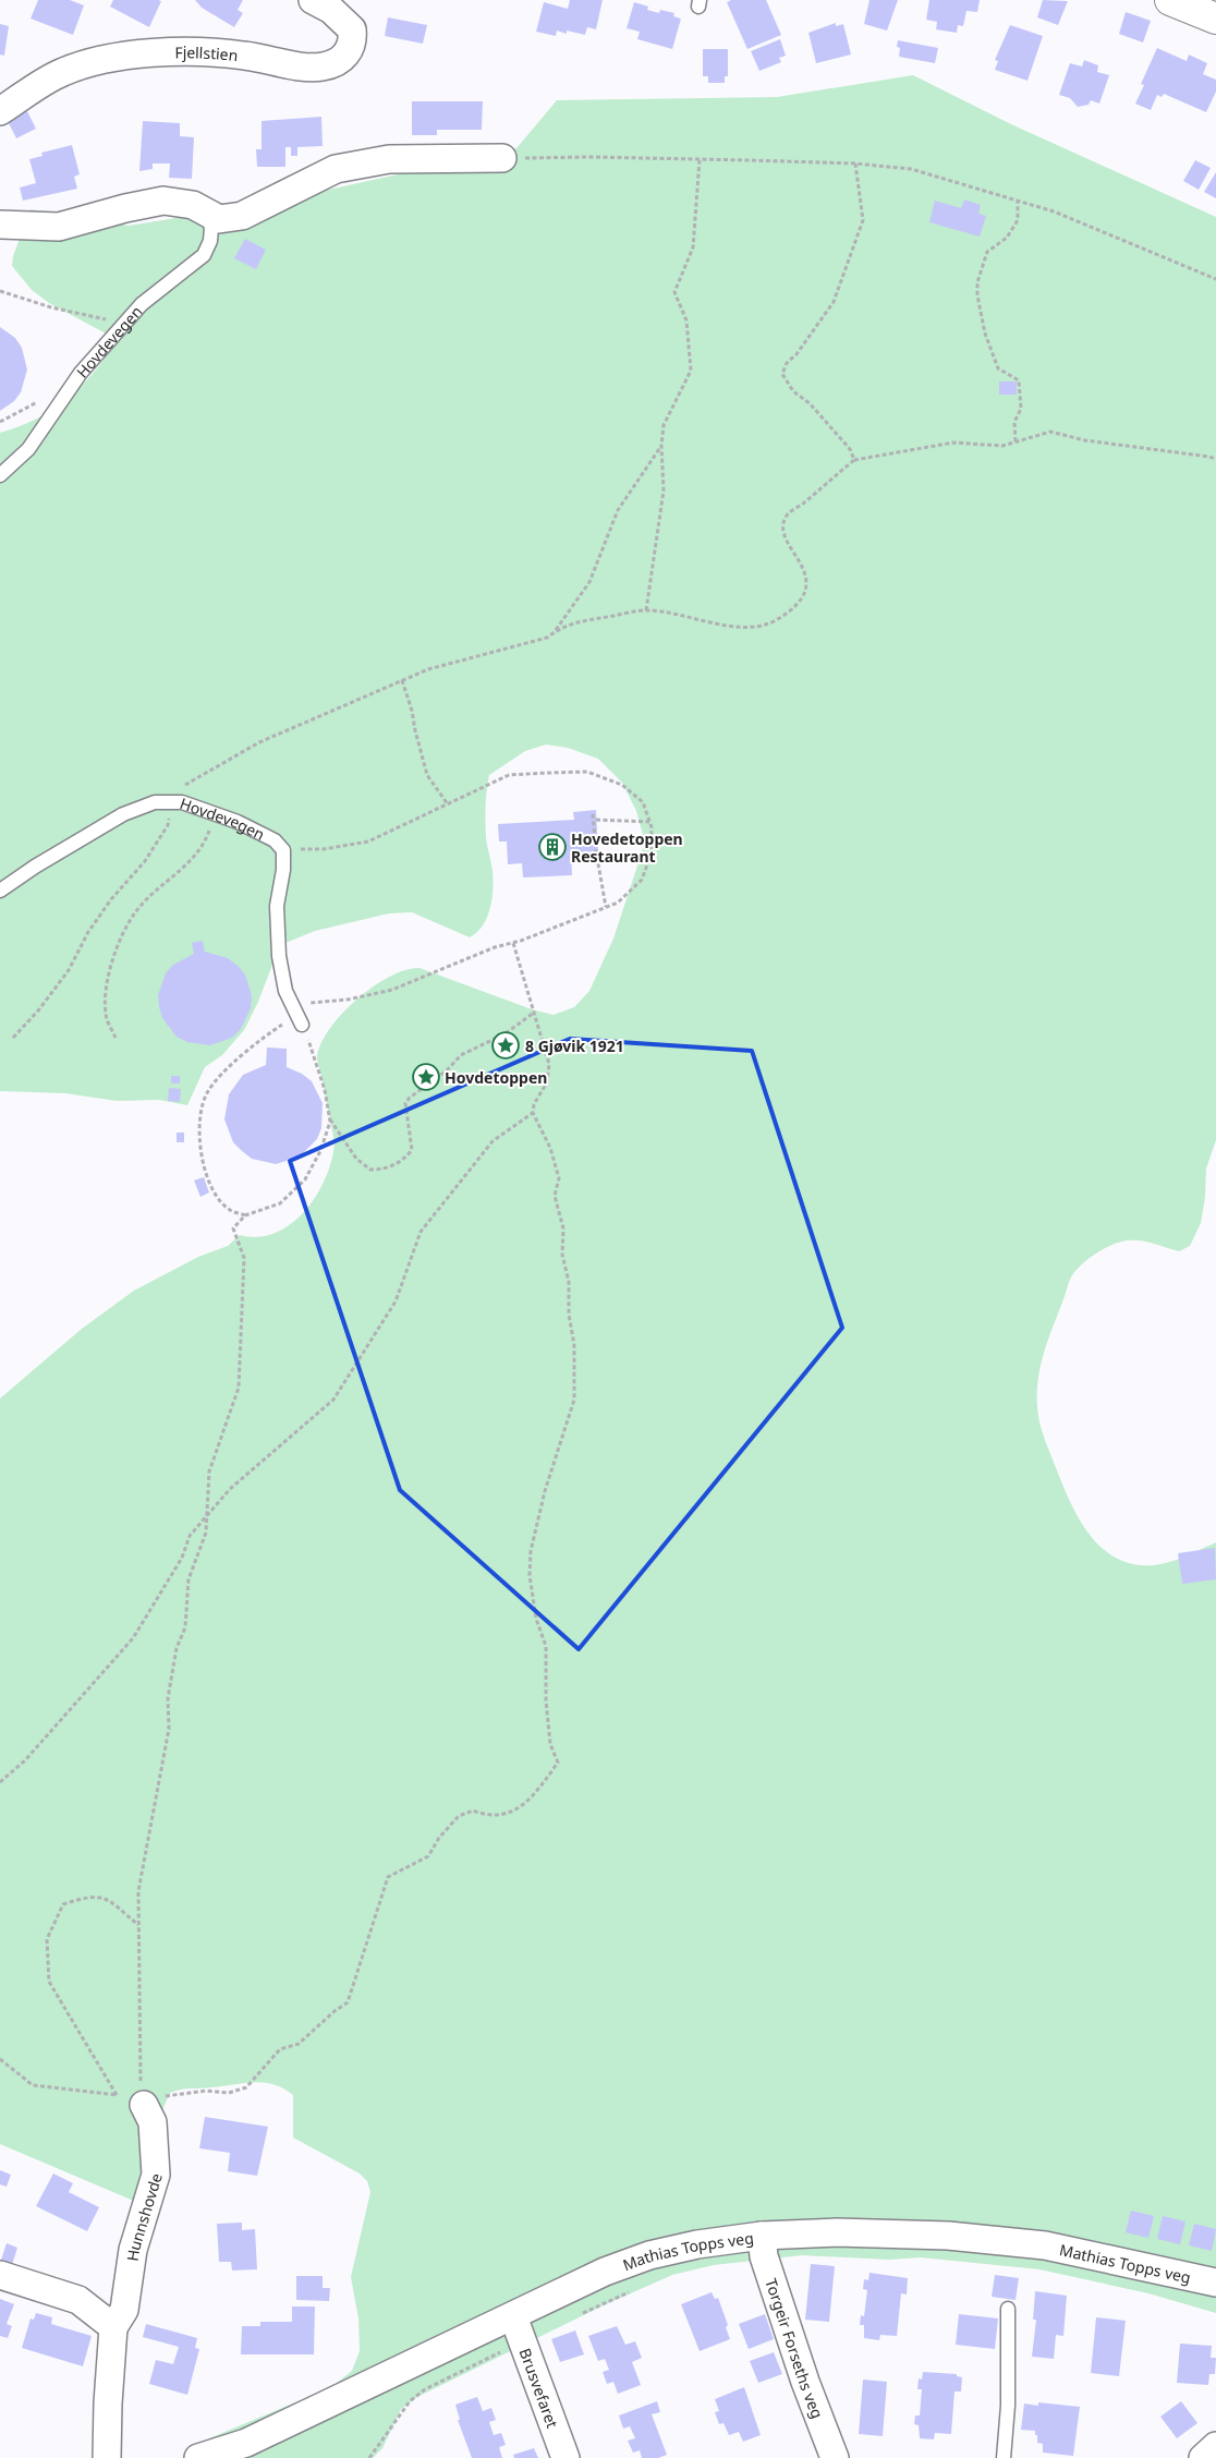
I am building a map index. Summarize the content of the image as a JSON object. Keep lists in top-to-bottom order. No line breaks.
{"streets":{"street":["Fjellstien","Hunnshovde","Mathias Topps veg","Torgeir Forseths veg","Brusvefaret"],"lane":["Hovdevegen"]},"crossings":[["Mathias Topps veg","Torgeir Forseths veg"],["Mathias Topps veg","Brusvefaret"]],"places":{"building":["Hovedetoppen Restaurant"],"place":["8 Gjøvik 1921","Hovdetoppen"]}}
